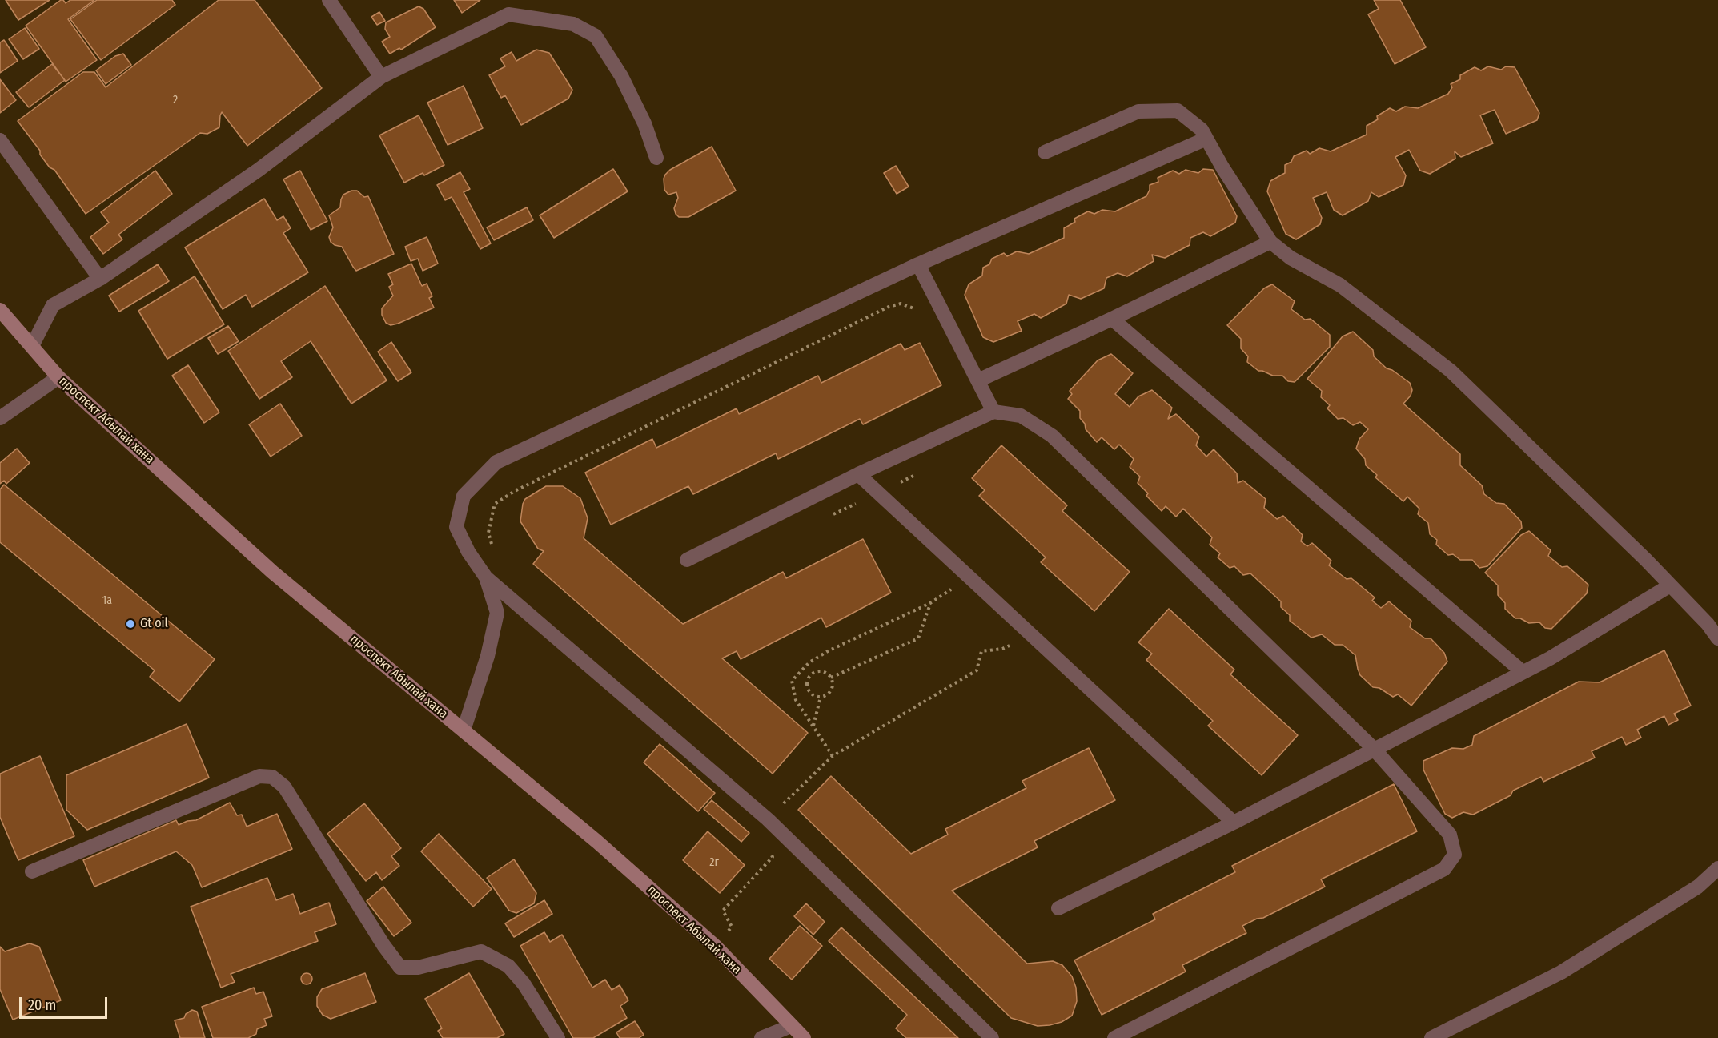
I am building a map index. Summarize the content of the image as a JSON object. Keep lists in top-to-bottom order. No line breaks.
{"streets":{"main road":["проспект Абылай хана"]},"places":["Gt oil"],"house_numbers":["2","1а","2г"],"scale_bar":"20 m"}
